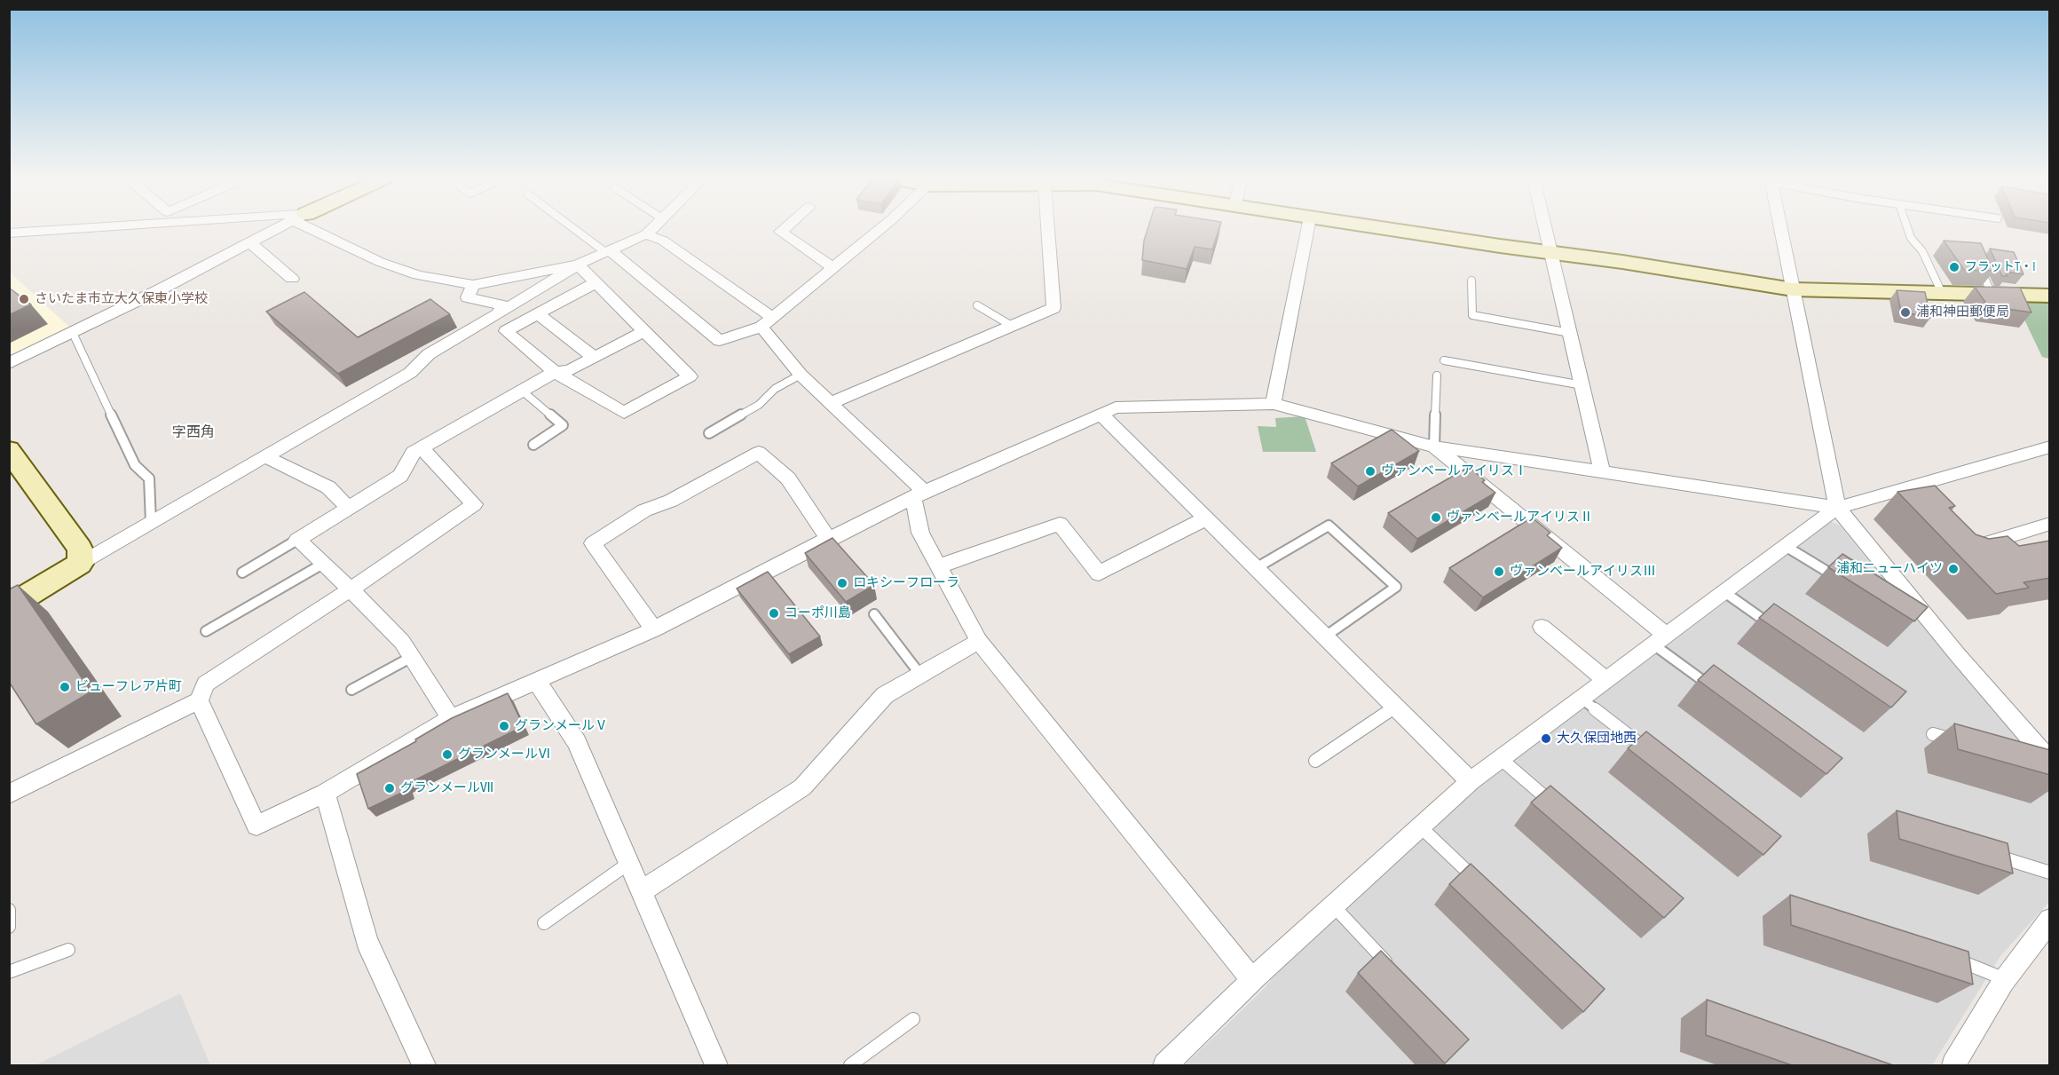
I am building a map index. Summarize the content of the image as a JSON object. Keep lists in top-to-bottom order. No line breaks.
{"districts":["字西角"],"places":["フラットT・I","さいたま市立大久保東小学校","浦和神田郵便局","ヴァンベールアイリスⅠ","ヴァンベールアイリスⅡ","浦和ニューハイツ","ヴァンベールアイリスⅢ","ロキシーフローラ","コーポ川島","ビューフレア片町","グランメールⅤ","大久保団地西","グランメールⅥ","グランメールⅦ"]}
